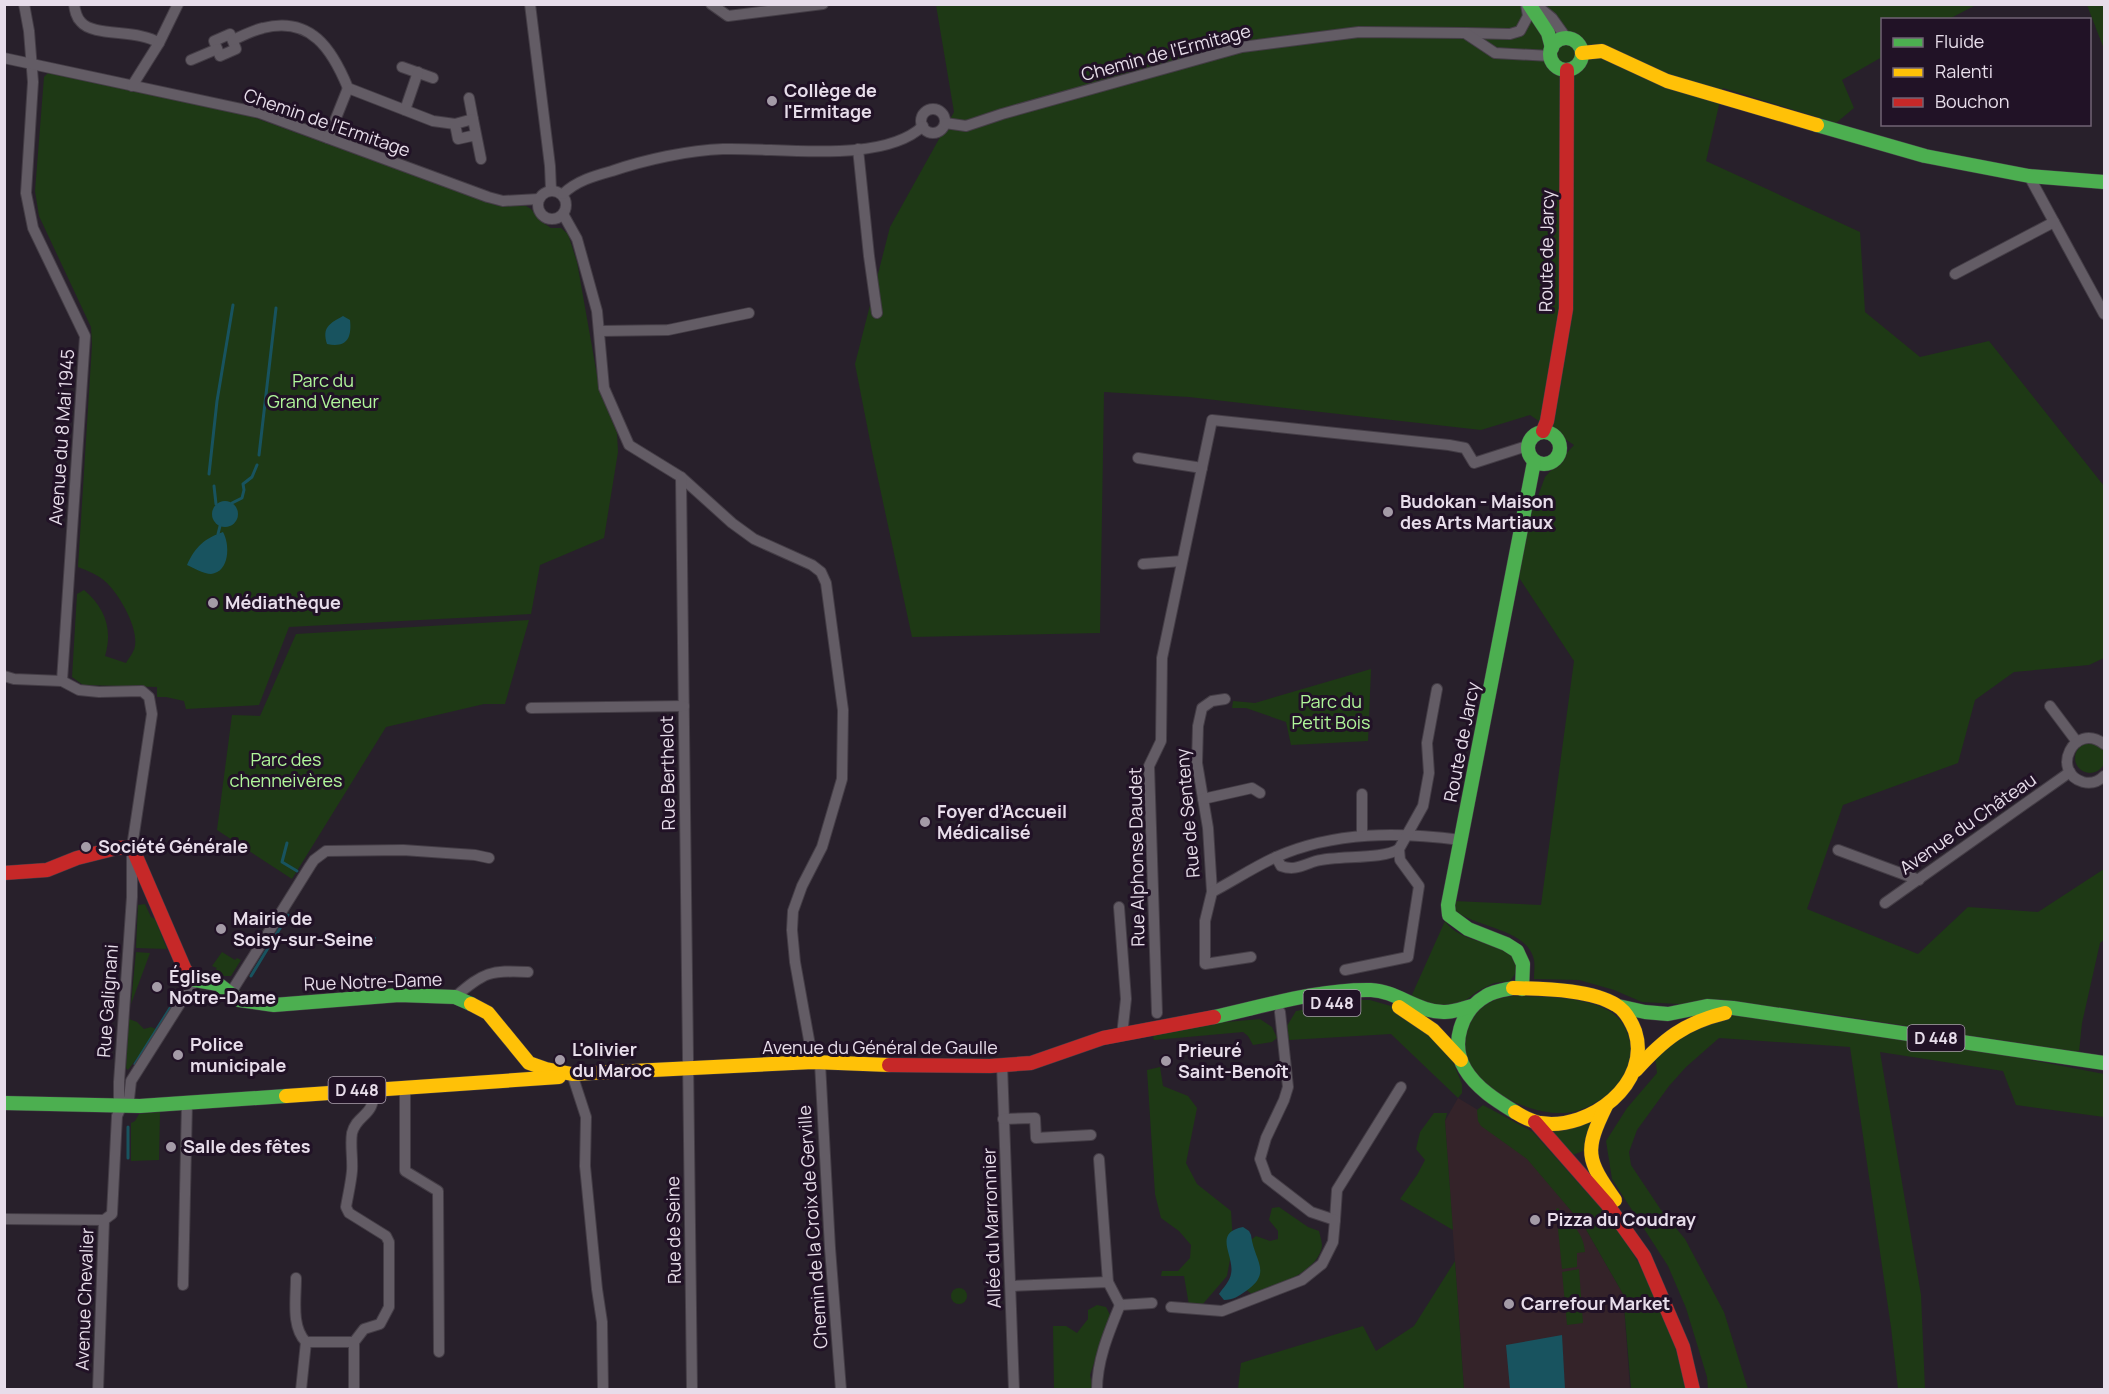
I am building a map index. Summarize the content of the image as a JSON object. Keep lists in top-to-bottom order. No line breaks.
{"streets":{"main road":["Route de Jarcy","Rue Notre-Dame","D 448","Avenue du Général de Gaulle"],"street":["Chemin de l'Ermitage","Avenue du 8 Mai 1945","Rue Berthelot","Rue de Senteny","Avenue du Château","Rue Alphonse Daudet","Rue Galignani","Chemin de la Croix de Gerville","Allée du Marronnier","Rue de Seine","Avenue Chevalier"]},"crossings":[["Chemin de l'Ermitage","Avenue du 8 Mai 1945"],["Chemin de l'Ermitage","Chemin de la Croix de Gerville"],["Route de Jarcy","Rue Alphonse Daudet"],["Route de Jarcy","D 448"],["Avenue du 8 Mai 1945","Rue Galignani"],["Rue Berthelot","Avenue du Général de Gaulle"],["Rue Berthelot","Chemin de la Croix de Gerville"],["Rue Berthelot","Rue de Seine"],["Rue Galignani","D 448"],["Rue Galignani","Avenue Chevalier"],["D 448","Avenue du Général de Gaulle"],["D 448","Avenue Chevalier"],["Avenue du Général de Gaulle","Chemin de la Croix de Gerville"],["Avenue du Général de Gaulle","Allée du Marronnier"],["Avenue du Général de Gaulle","Rue de Seine"]],"parks":["Parc du Grand Veneur","Parc du Petit Bois","Parc des chenneivères"],"places":["Collège de l'Ermitage","Budokan - Maison des Arts Martiaux","Médiathèque","Foyer d’Accueil Médicalisé","Société Générale","Mairie de Soisy-sur-Seine","Église Notre-Dame","Police municipale","L'olivier du Maroc","Prieuré Saint-Benoît","Salle des fêtes","Pizza du Coudray","Carrefour Market"],"legend":["Fluide","Ralenti","Bouchon"]}
